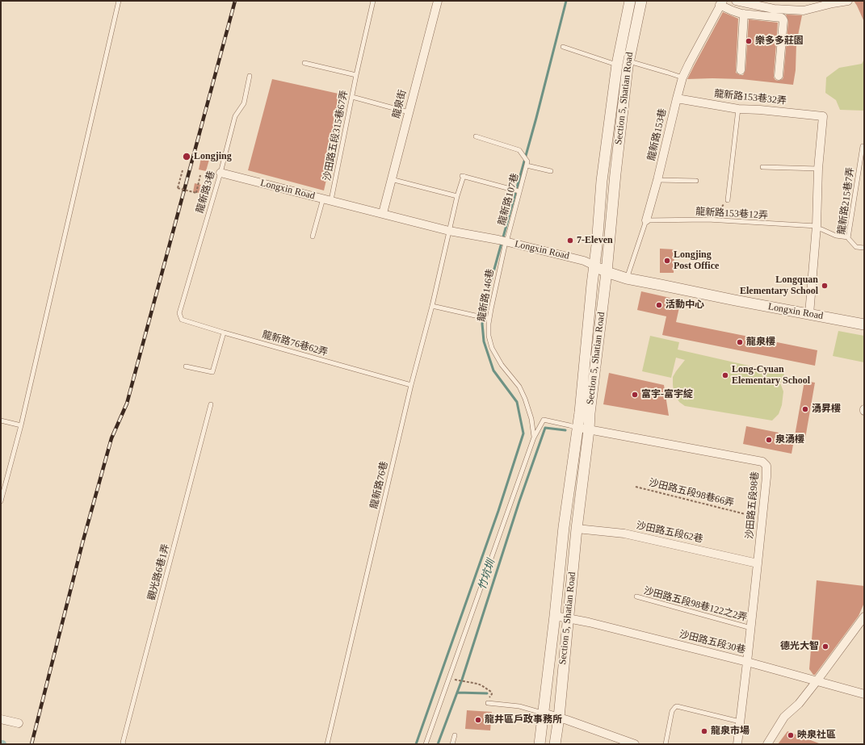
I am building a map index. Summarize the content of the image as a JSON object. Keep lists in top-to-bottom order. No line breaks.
{"streets":{"street":["龍新路153巷32弄","Section 5, Shatian Road","龍泉街","龍新路153巷","Longxin Road","沙田路五段98巷","沙田路五段62巷","沙田路五段30巷"],"lane":["沙田路五段315巷67弄","龍新路3巷","龍新路107巷","龍新路215巷7弄","龍新路153巷12弄","龍新路146巷","龍新路76巷62弄","龍新路76巷","觀光路6巷1弄","沙田路五段98巷122之2弄"],"path":["沙田路五段98巷66弄"]},"crossings":[["龍新路153巷32弄","龍新路153巷"],["Section 5, Shatian Road","Longxin Road"],["Section 5, Shatian Road","沙田路五段98巷"],["Section 5, Shatian Road","沙田路五段62巷"],["Section 5, Shatian Road","沙田路五段30巷"],["龍泉街","Longxin Road"],["龍新路153巷","Longxin Road"],["龍新路153巷","龍新路153巷12弄"],["沙田路五段315巷67弄","Longxin Road"],["Longxin Road","龍新路3巷"],["Longxin Road","龍新路107巷"],["Longxin Road","龍新路146巷"],["Longxin Road","龍新路76巷"],["龍新路3巷","龍新路76巷62弄"],["龍新路107巷","龍新路146巷"],["龍新路107巷","龍新路76巷"],["龍新路215巷7弄","龍新路153巷12弄"],["龍新路76巷62弄","龍新路76巷"],["沙田路五段98巷66弄","沙田路五段98巷"],["沙田路五段98巷","沙田路五段62巷"],["沙田路五段98巷","沙田路五段98巷122之2弄"],["沙田路五段98巷","沙田路五段30巷"]],"water":["竹坑圳"],"places":["樂多多莊園","Longjing","7-Eleven","Longjing Post Office","Longquan Elementary School","活動中心","龍泉樓","Long-Cyuan Elementary School","富宇-富宇綻","湧昇樓","泉湧樓","德光大智","龍井區戶政事務所","龍泉市場","映泉社區"]}
